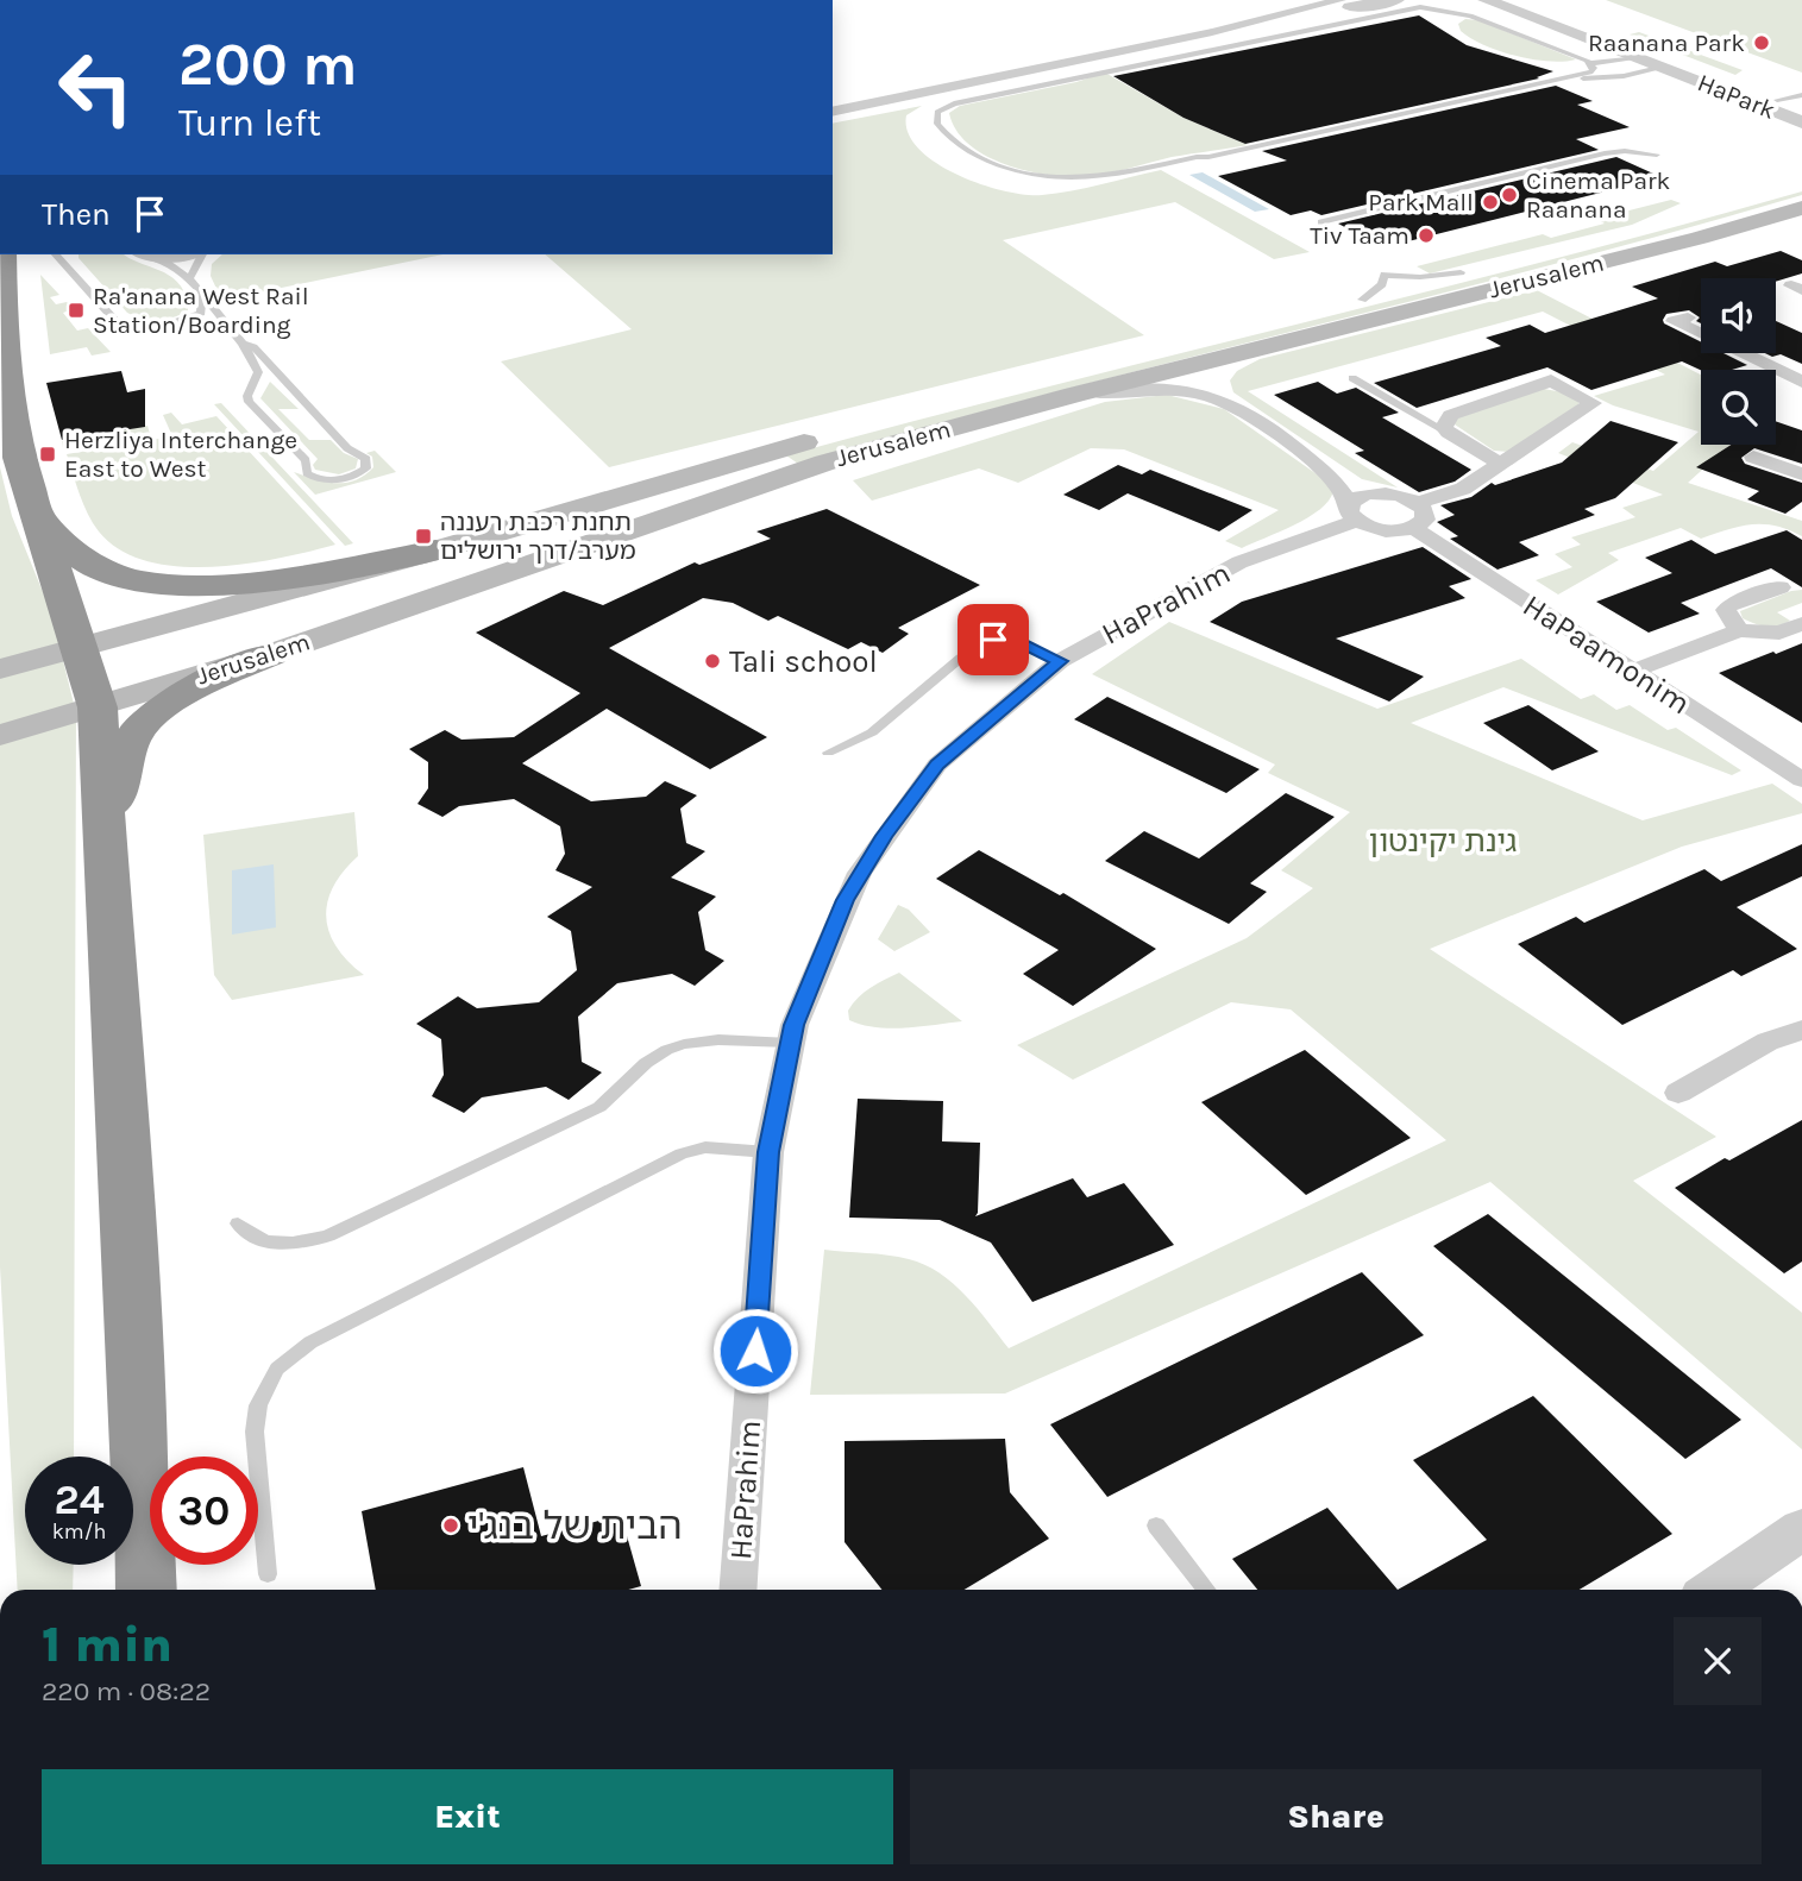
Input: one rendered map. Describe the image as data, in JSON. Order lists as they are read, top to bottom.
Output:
{
  "streets": {
    "main road": ["Jerusalem"],
    "street": ["HaPark", "HaPrahim", "HaPaamonim"]
  },
  "parks": ["גינת יקינטון"],
  "places": {
    "other": [
      "Raanana Park",
      "Cinema Park Raanana",
      "Park Mall",
      "Tiv Taam",
      "Tali school",
      "הבית של בנג'י"
    ],
    "transit": ["Ra'anana West Rail Station/Boarding", "Herzliya Interchange East to West", "תחנת רכבת רעננה מערב/דרך ירושלים"]
  },
  "page": {
    "turn": ["200 m", "Turn left"],
    "then": "Then",
    "speed": "24 km/h",
    "limit": "30",
    "heading": ["1 min", "220 m · 08:22"],
    "buttons": ["Exit", "Share"]
  }
}
